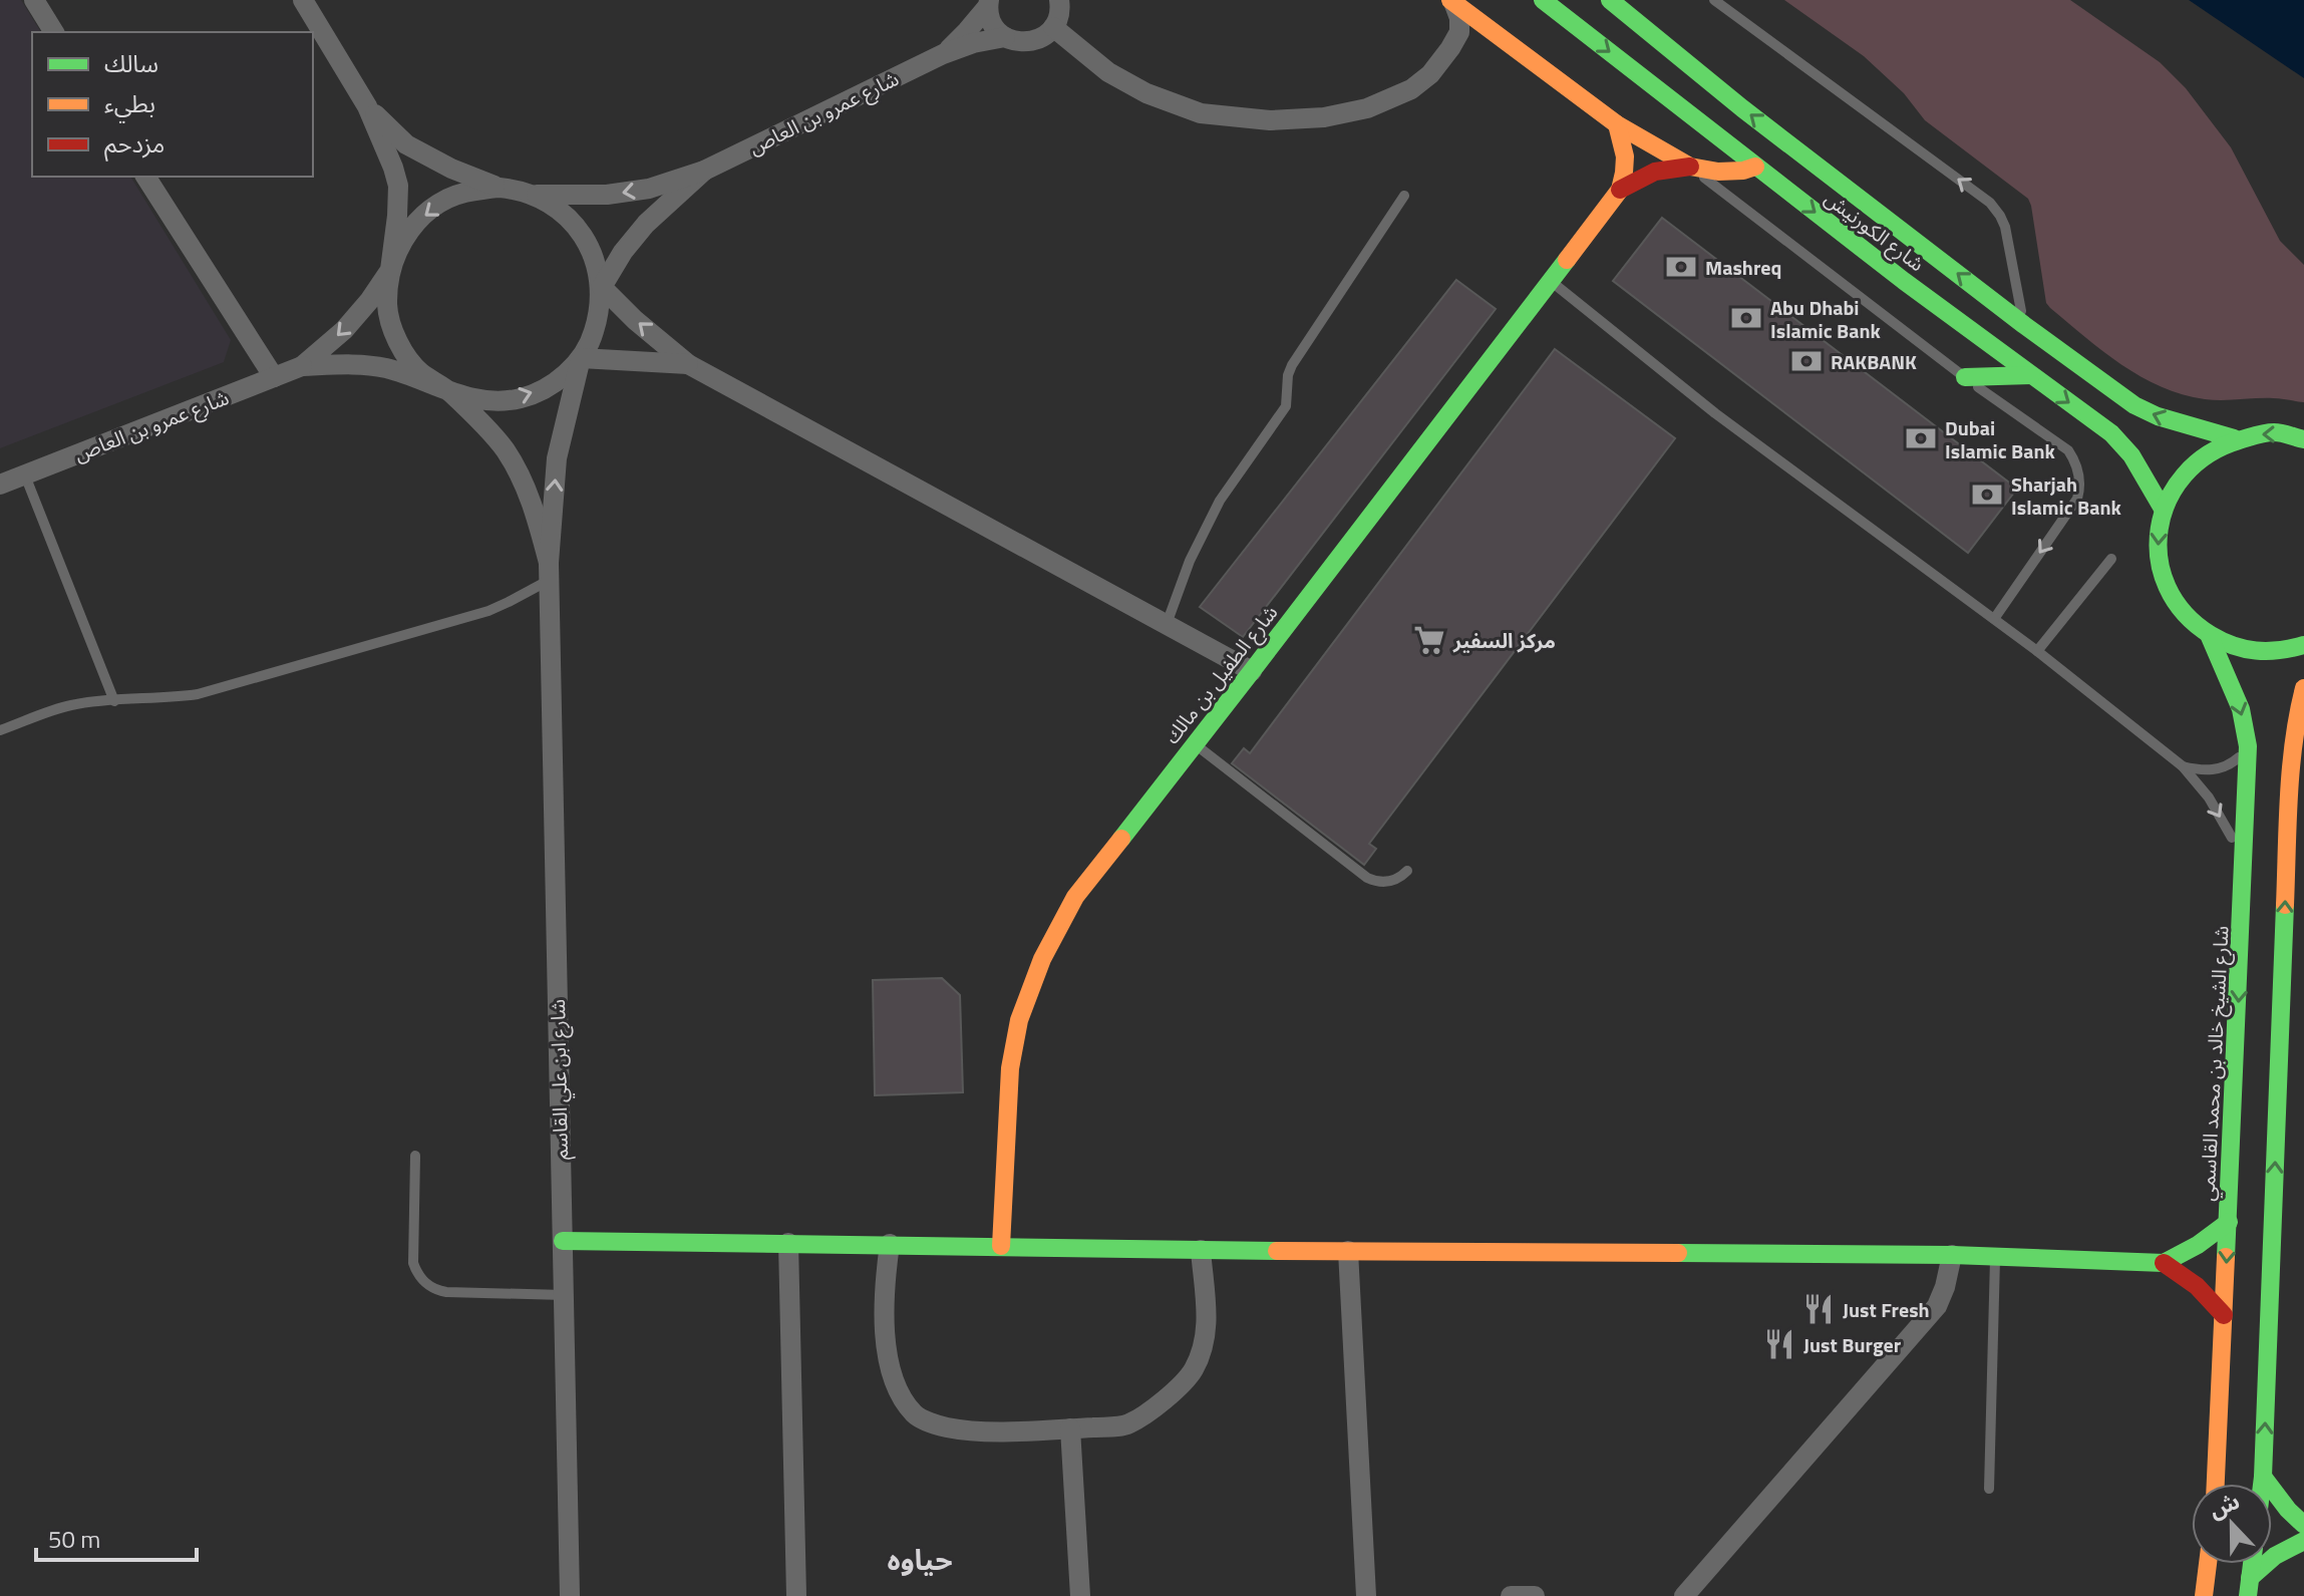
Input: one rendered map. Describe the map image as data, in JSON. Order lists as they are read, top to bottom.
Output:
{
  "streets": {
    "main road": ["شارع الكورنيش", "شارع الطفيل بن مالك", "شارع الشيخ خالد بن محمد القاسمي"],
    "street": ["شارع عمرو بن العاص", "شارع ابن علي القاسم"]
  },
  "crossings": [
    ["شارع عمرو بن العاص", "شارع ابن علي القاسم"]
  ],
  "districts": ["حياوه"],
  "places": {
    "bank": [
      "Mashreq",
      "Abu Dhabi Islamic Bank",
      "RAKBANK",
      "Dubai Islamic Bank",
      "Sharjah Islamic Bank"
    ],
    "supermarket": ["مركز السفير"],
    "restaurant": ["Just Fresh", "Just Burger"]
  },
  "legend": ["سالك", "بطيء", "مزدحم"],
  "scale_bar": "50 m",
  "north": "top"
}
